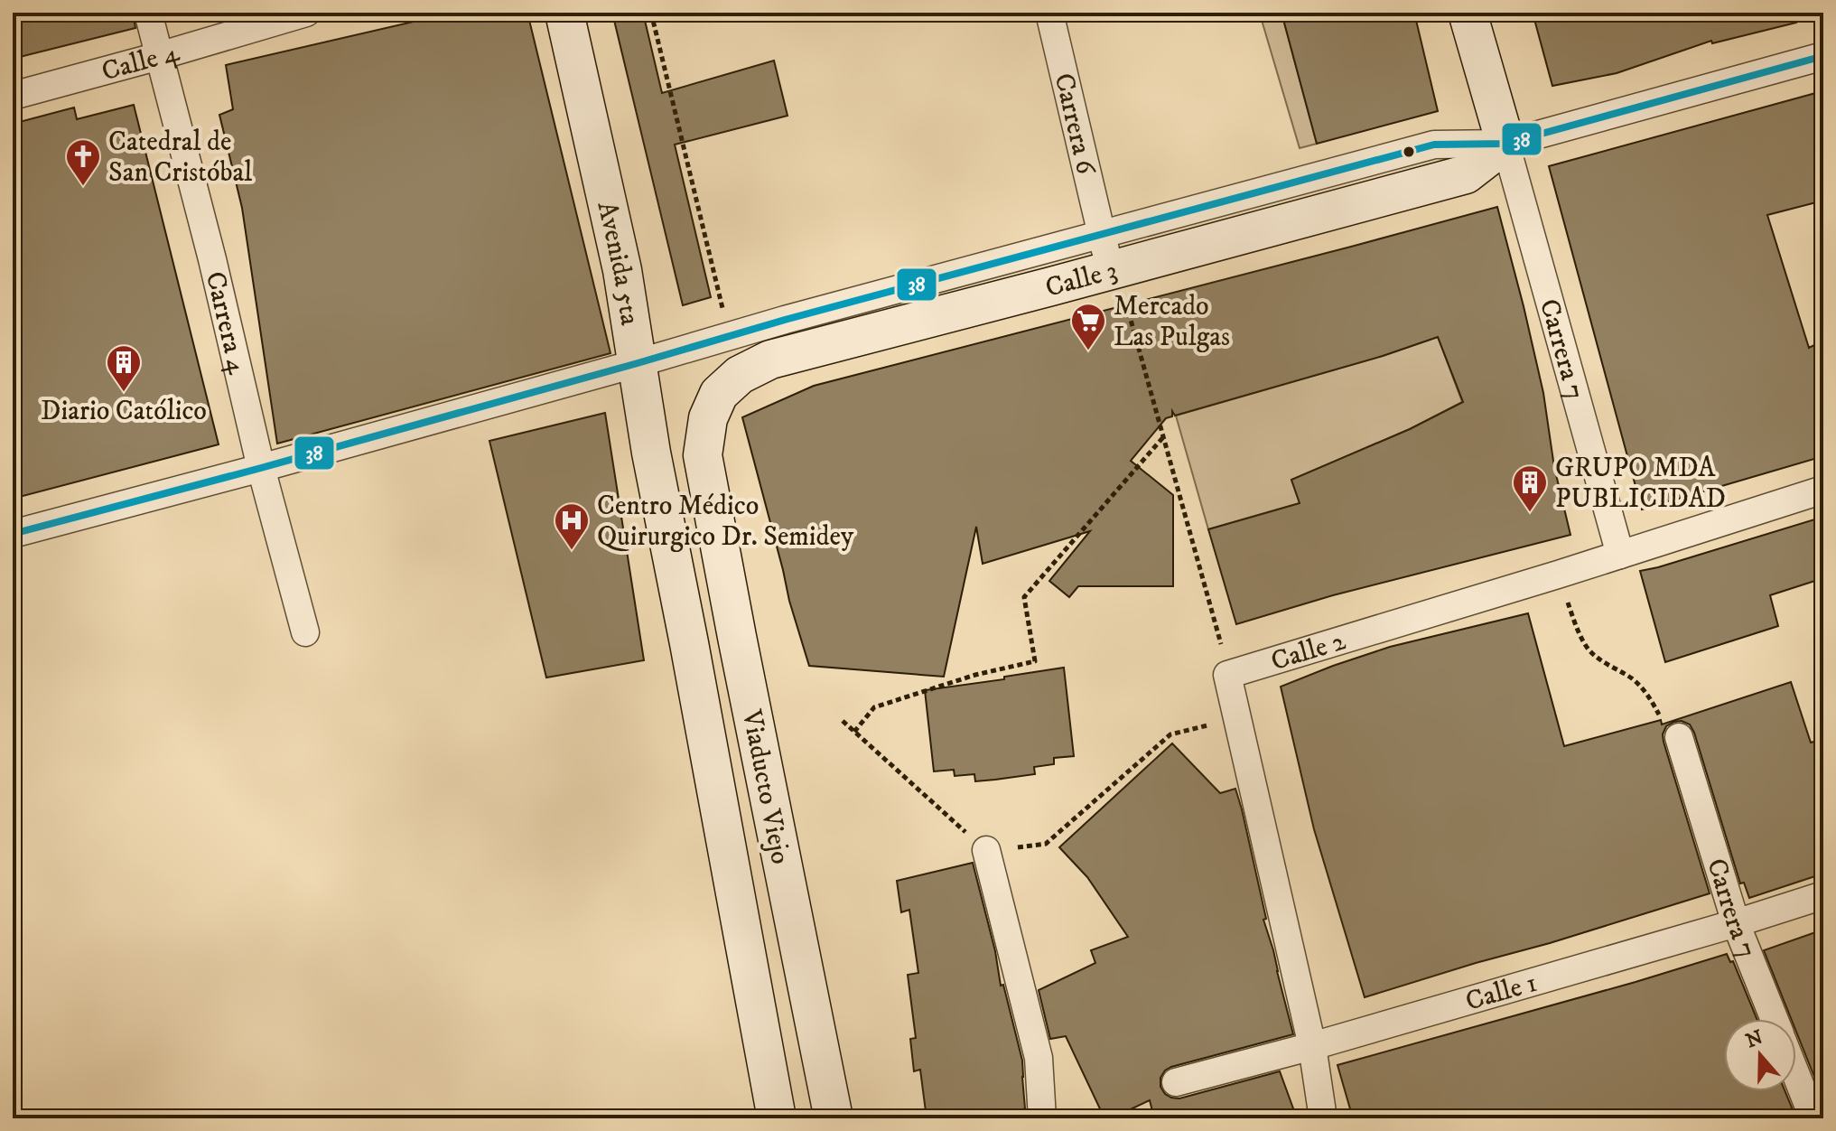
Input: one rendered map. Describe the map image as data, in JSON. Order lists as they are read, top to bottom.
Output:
{
  "streets": {
    "street": [
      "Calle 4",
      "Carrera 6",
      "Avenida 5ta",
      "Calle 3",
      "Carrera 4",
      "Carrera 7",
      "Calle 2",
      "Viaducto Viejo",
      "Calle 1"
    ]
  },
  "crossings": [
    ["Calle 4", "Carrera 4"],
    ["Carrera 6", "Calle 3"],
    ["Avenida 5ta", "Calle 3"],
    ["Avenida 5ta", "Viaducto Viejo"],
    ["Calle 3", "Carrera 4"],
    ["Calle 3", "Carrera 7"],
    ["Calle 3", "Viaducto Viejo"],
    ["Carrera 7", "Calle 2"],
    ["Carrera 7", "Calle 1"]
  ],
  "places": {
    "church": ["Catedral de San Cristóbal"],
    "supermarket": ["Mercado Las Pulgas"],
    "building": ["Diario Católico", "GRUPO MDA PUBLICIDAD"],
    "hospital": ["Centro Médico Quirurgico Dr. Semidey"]
  },
  "lines": ["transit line 38"],
  "north": "top"
}
